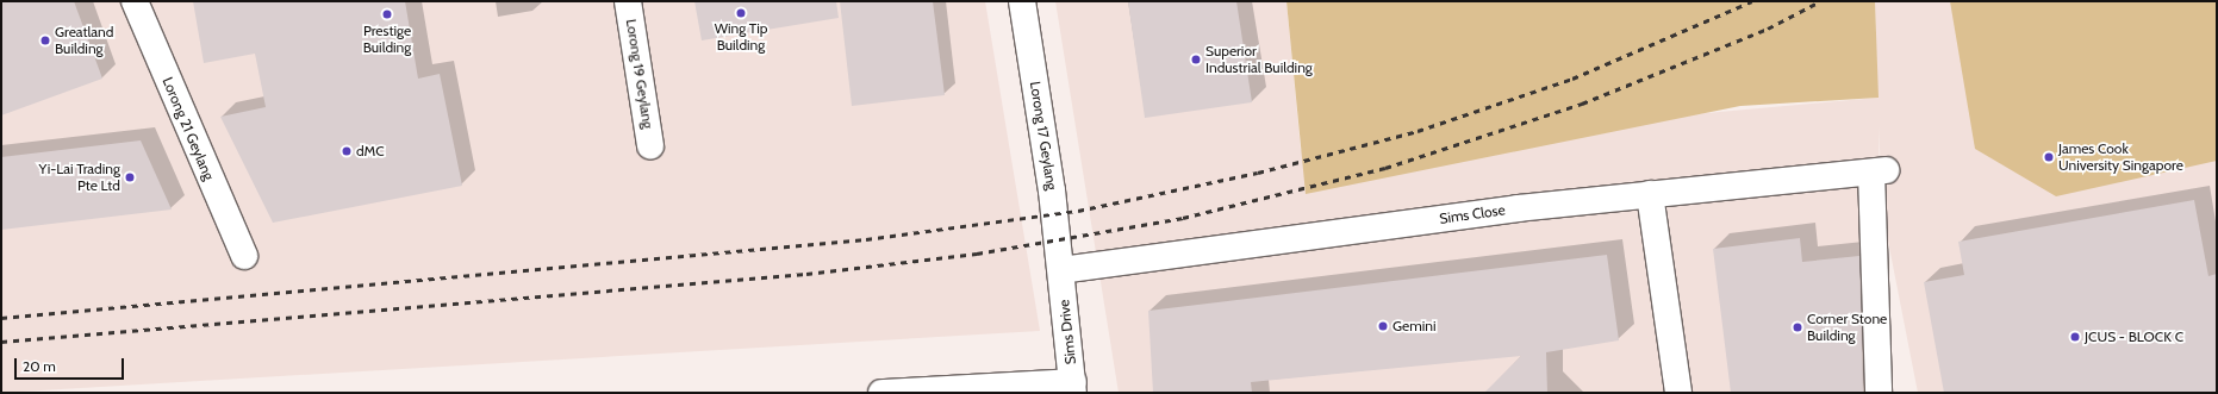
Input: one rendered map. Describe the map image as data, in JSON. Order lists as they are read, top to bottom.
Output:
{
  "streets": {
    "street": [
      "Lorong 19 Geylang",
      "Lorong 21 Geylang",
      "Lorong 17 Geylang",
      "Sims Close",
      "Sims Drive"
    ]
  },
  "crossings": [
    ["Lorong 17 Geylang", "Sims Close"],
    ["Lorong 17 Geylang", "Sims Drive"],
    ["Sims Close", "Sims Drive"]
  ],
  "places": [
    "Wing Tip Building",
    "Prestige Building",
    "Greatland Building",
    "Superior Industrial Building",
    "dMC",
    "James Cook University Singapore",
    "Yi-Lai Trading Pte Ltd",
    "Gemini",
    "Corner Stone Building",
    "JCUS - BLOCK C"
  ],
  "scale_bar": "20 m"
}
